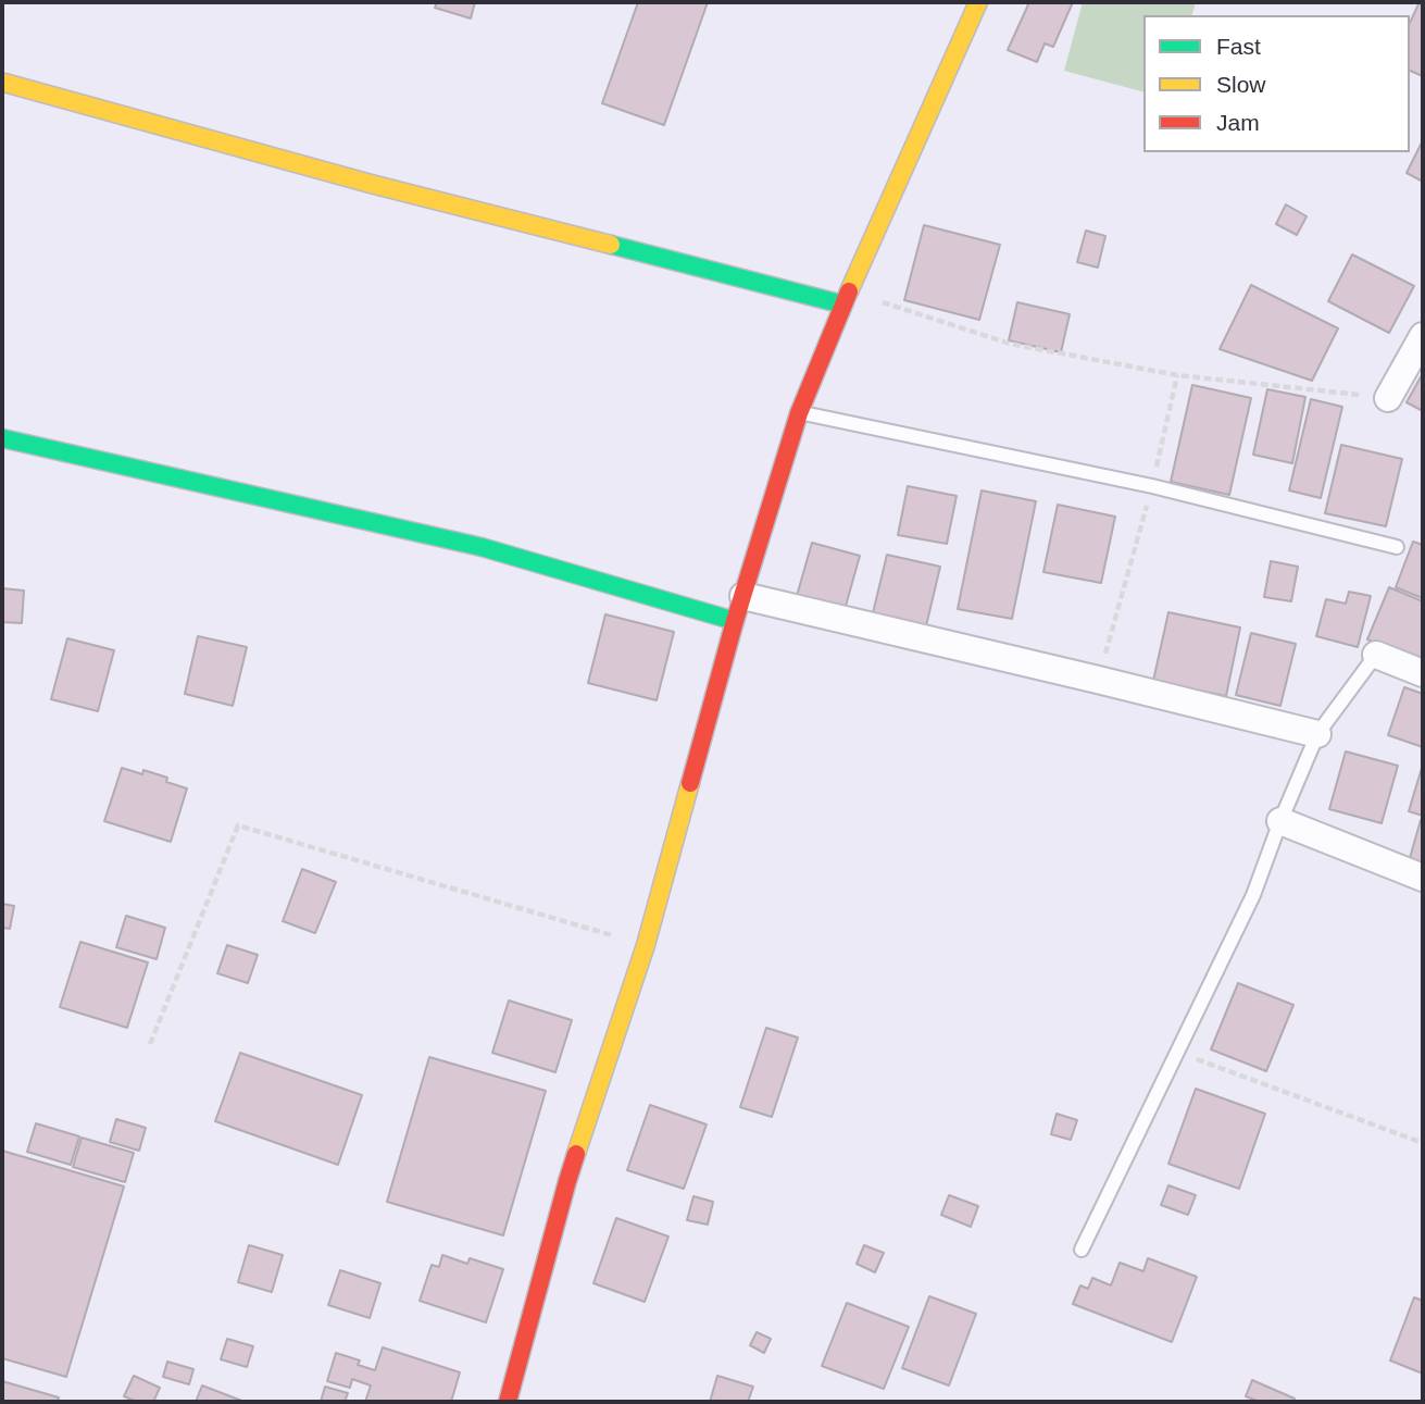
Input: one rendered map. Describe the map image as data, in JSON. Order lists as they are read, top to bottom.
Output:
{
  "legend": ["Fast", "Slow", "Jam"]
}
